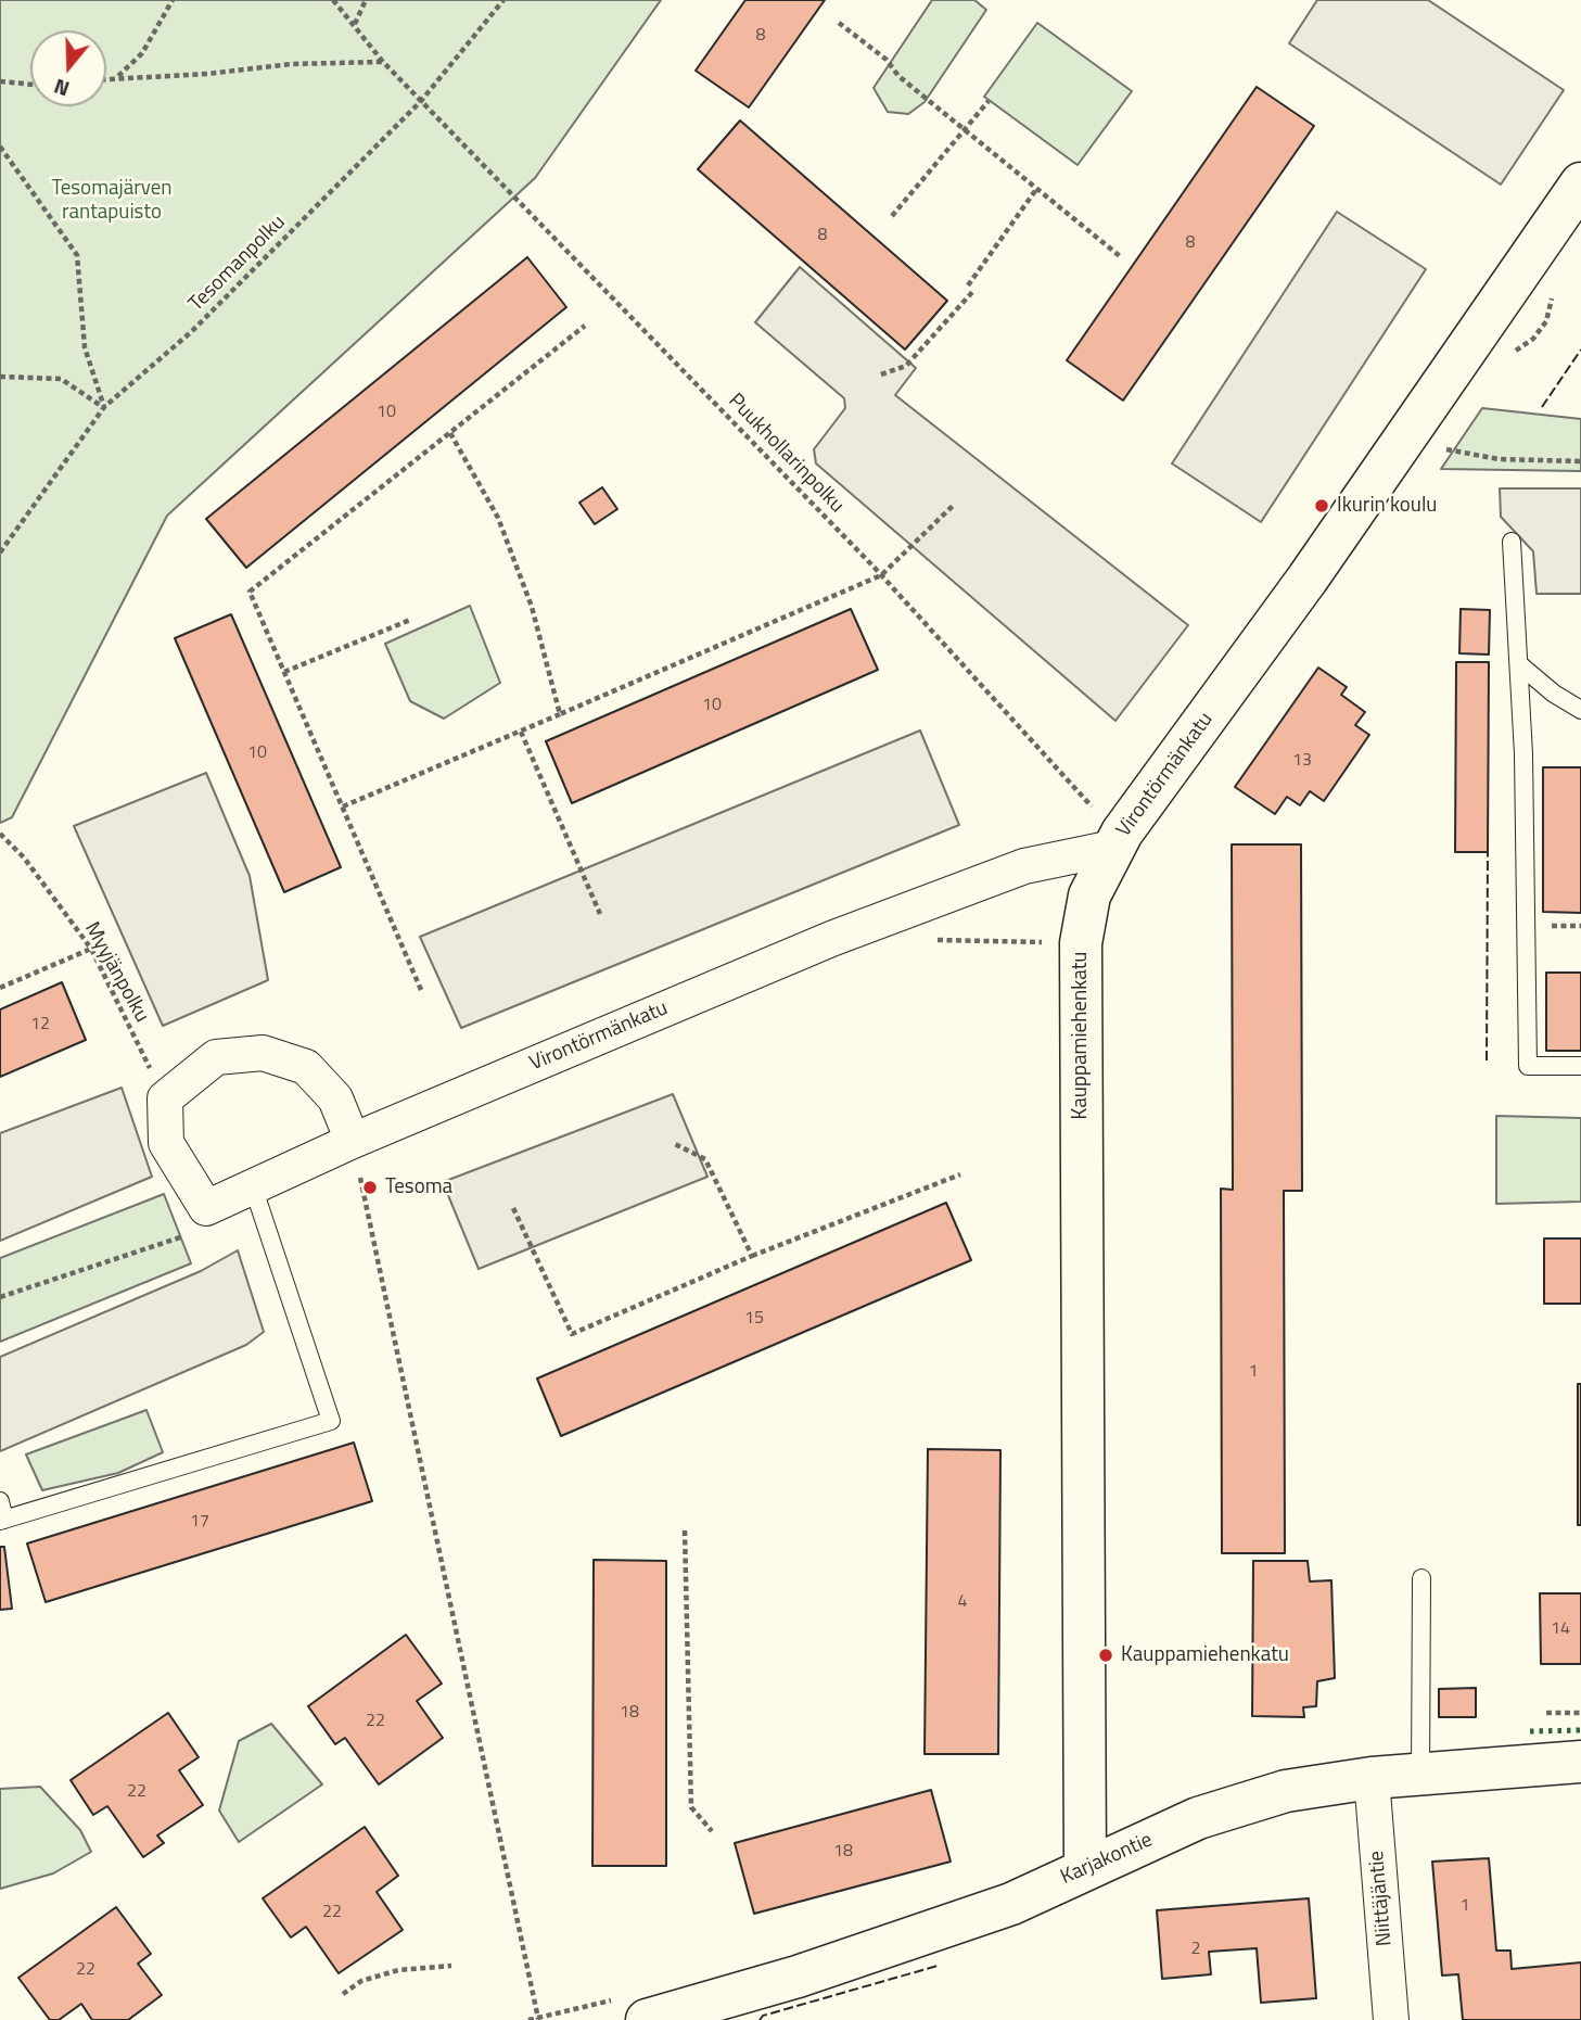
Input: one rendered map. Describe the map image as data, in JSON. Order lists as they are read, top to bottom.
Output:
{
  "streets": {
    "street": [
      "Virontörmänkatu",
      "Kauppamiehenkatu",
      "Karjakontie",
      "Niittäjäntie"
    ],
    "path": ["Tesomanpolku", "Puukhollarinpolku", "Myyjänpolku"]
  },
  "crossings": [
    ["Tesomanpolku", "Puukhollarinpolku"],
    ["Puukhollarinpolku", "Virontörmänkatu"],
    ["Puukhollarinpolku", "Kauppamiehenkatu"],
    ["Virontörmänkatu", "Myyjänpolku"],
    ["Virontörmänkatu", "Kauppamiehenkatu"],
    ["Kauppamiehenkatu", "Karjakontie"],
    ["Karjakontie", "Niittäjäntie"]
  ],
  "parks": ["Tesomajärven rantapuisto"],
  "places": ["Ikurin koulu", "Tesoma", "Kauppamiehenkatu"],
  "house_numbers": [
    "8",
    "8",
    "8",
    "10",
    "10",
    "10",
    "13",
    "12",
    "15",
    "1",
    "17",
    "4",
    "14",
    "18",
    "22",
    "22",
    "18",
    "1",
    "22",
    "2",
    "22"
  ],
  "north": "bottom"
}
